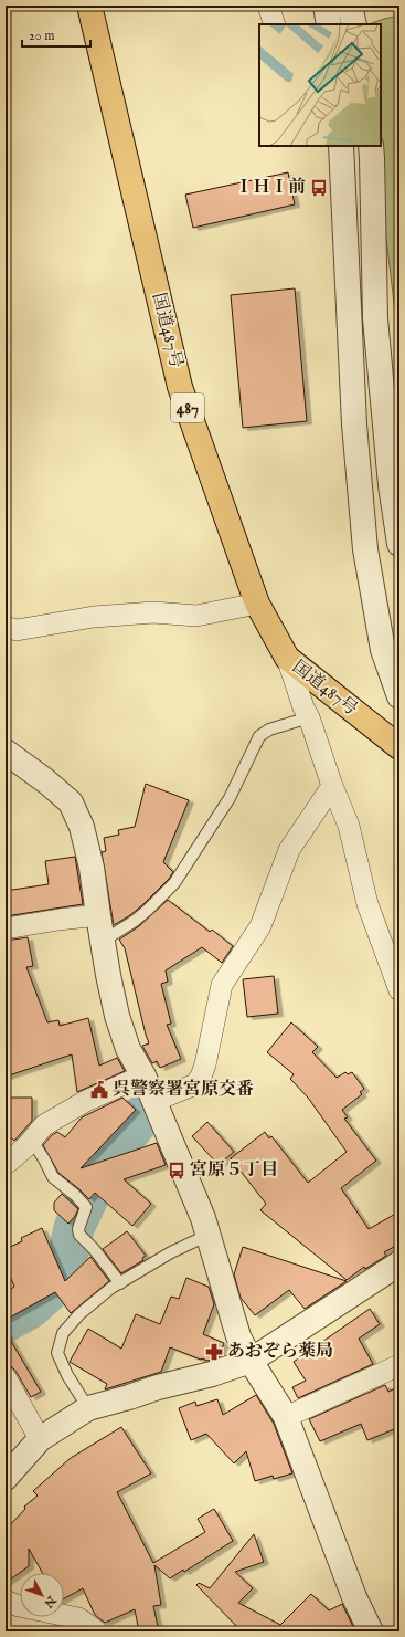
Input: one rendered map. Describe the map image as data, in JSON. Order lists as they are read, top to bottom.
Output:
{
  "streets": {
    "highway": ["国道487号", "487"]
  },
  "places": {
    "bus stop": ["ＩＨＩ前", "宮原５丁目"],
    "public building": ["呉警察署宮原交番"],
    "pharmacy": ["あおぞら薬局"]
  },
  "scale_bar": "20 m",
  "north": "bottom right"
}
